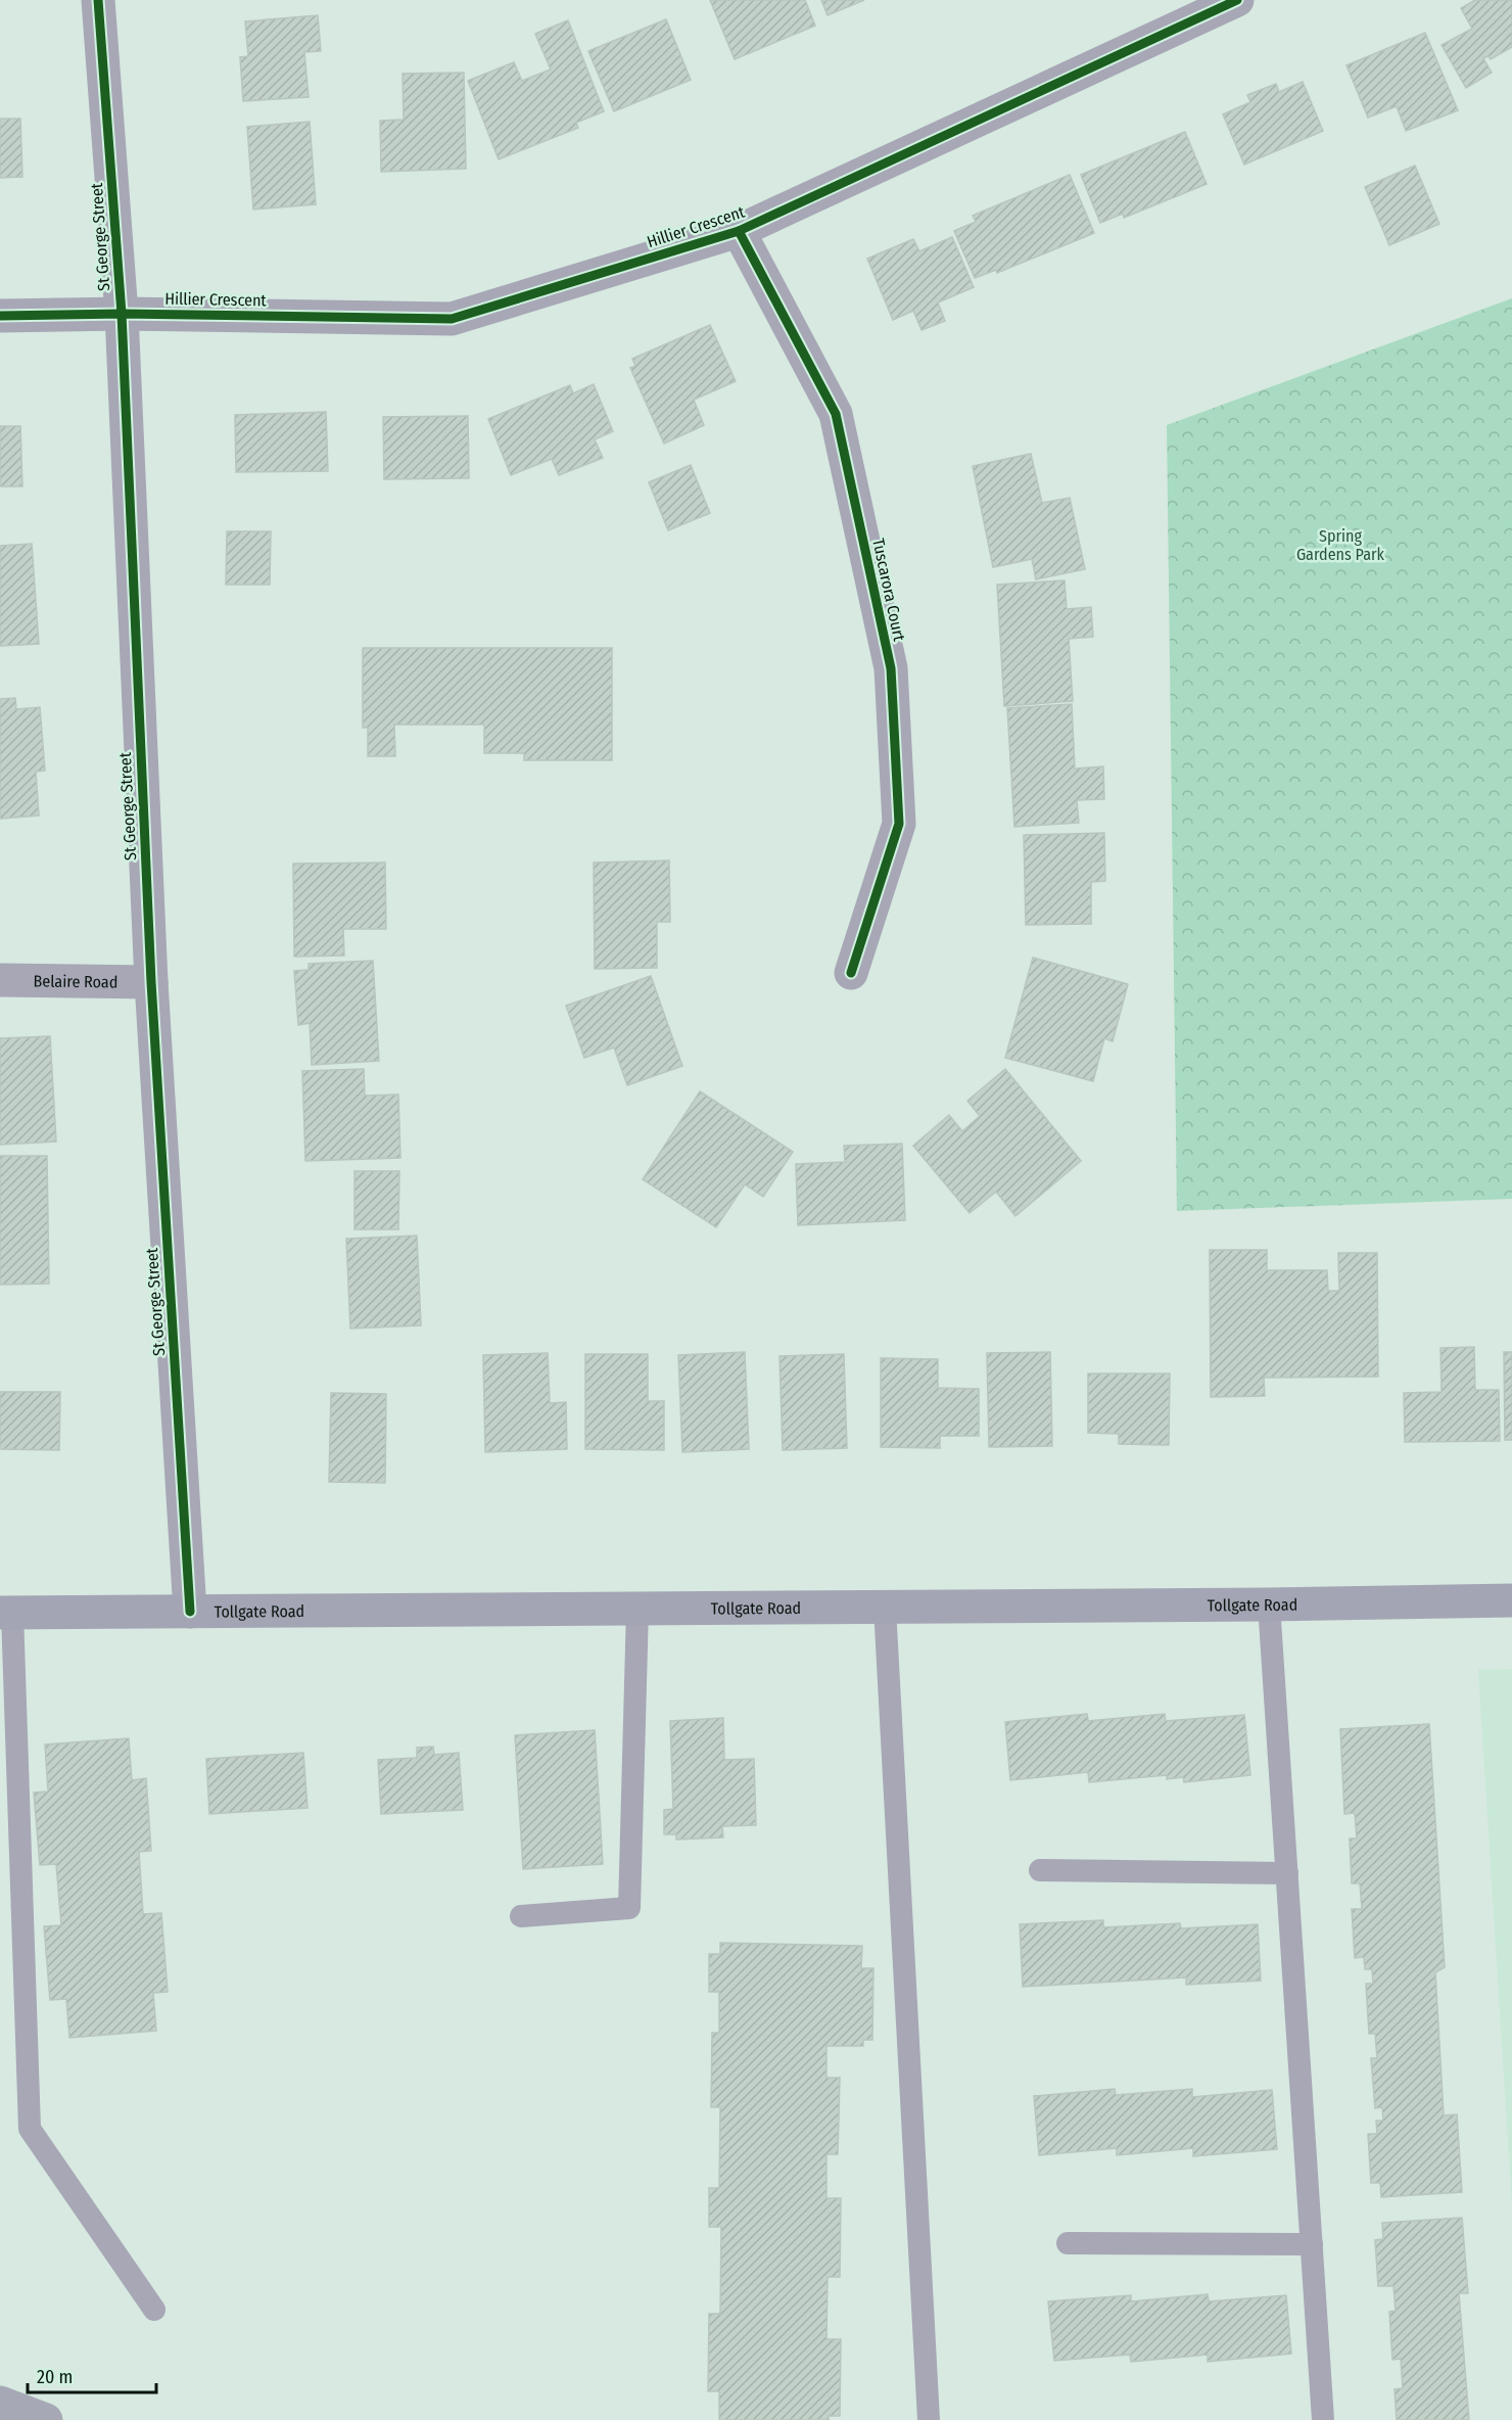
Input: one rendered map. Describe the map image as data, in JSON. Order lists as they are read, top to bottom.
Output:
{
  "streets": {
    "main road": ["Tollgate Road"],
    "street": [
      "Hillier Crescent",
      "St George Street",
      "Tuscarora Court",
      "Belaire Road"
    ]
  },
  "crossings": [
    ["Hillier Crescent", "St George Street"],
    ["Hillier Crescent", "Tuscarora Court"],
    ["St George Street", "Belaire Road"],
    ["St George Street", "Tollgate Road"]
  ],
  "parks": ["Spring Gardens Park"],
  "scale_bar": "20 m"
}
